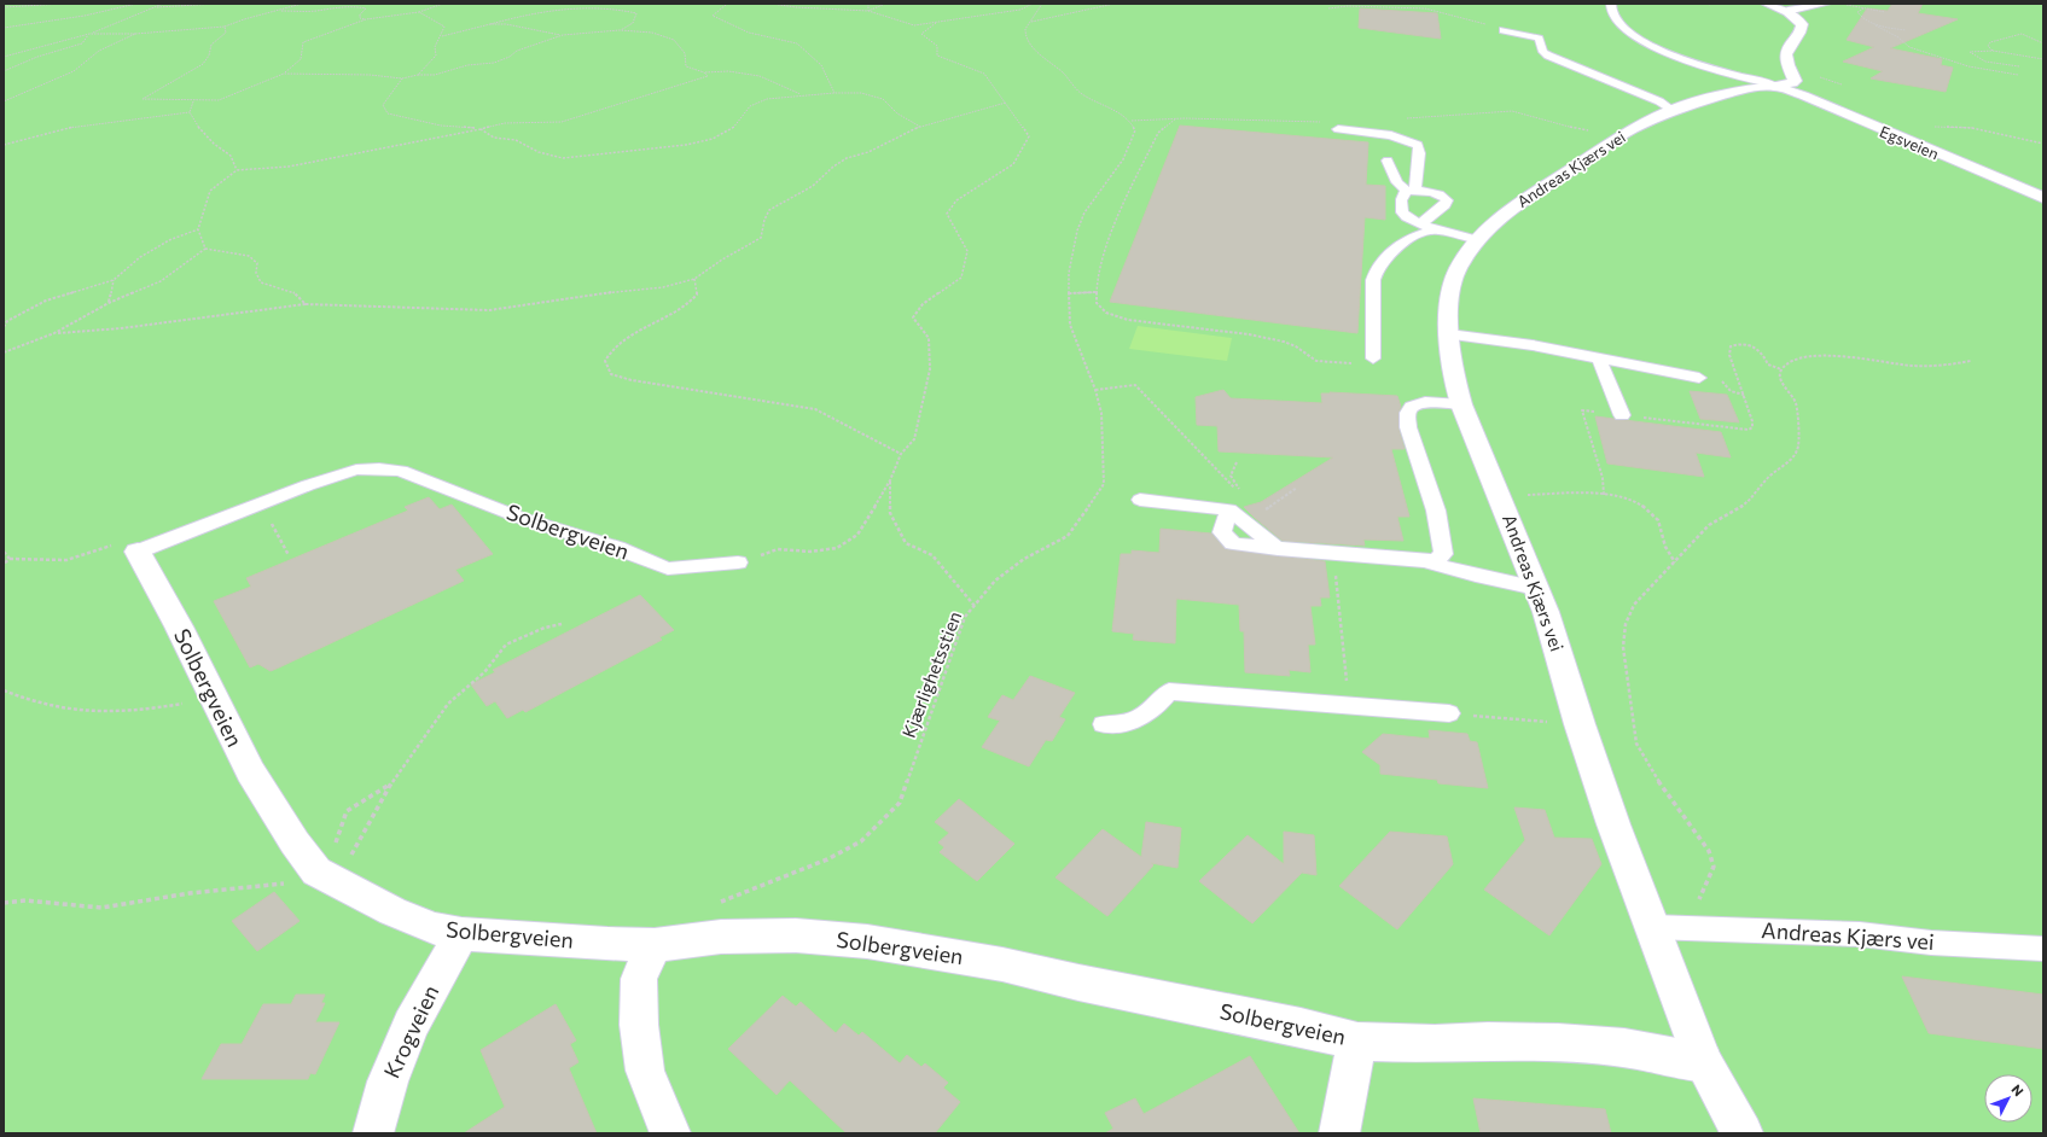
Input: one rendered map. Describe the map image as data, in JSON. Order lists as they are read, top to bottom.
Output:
{
  "streets": {
    "street": [
      "Egsveien",
      "Andreas Kjærs vei",
      "Solbergveien",
      "Krogveien"
    ],
    "path": ["Kjærlighetsstien"]
  },
  "crossings": [
    ["Egsveien", "Andreas Kjærs vei"],
    ["Andreas Kjærs vei", "Solbergveien"],
    ["Solbergveien", "Krogveien"]
  ],
  "north": "top right"
}
